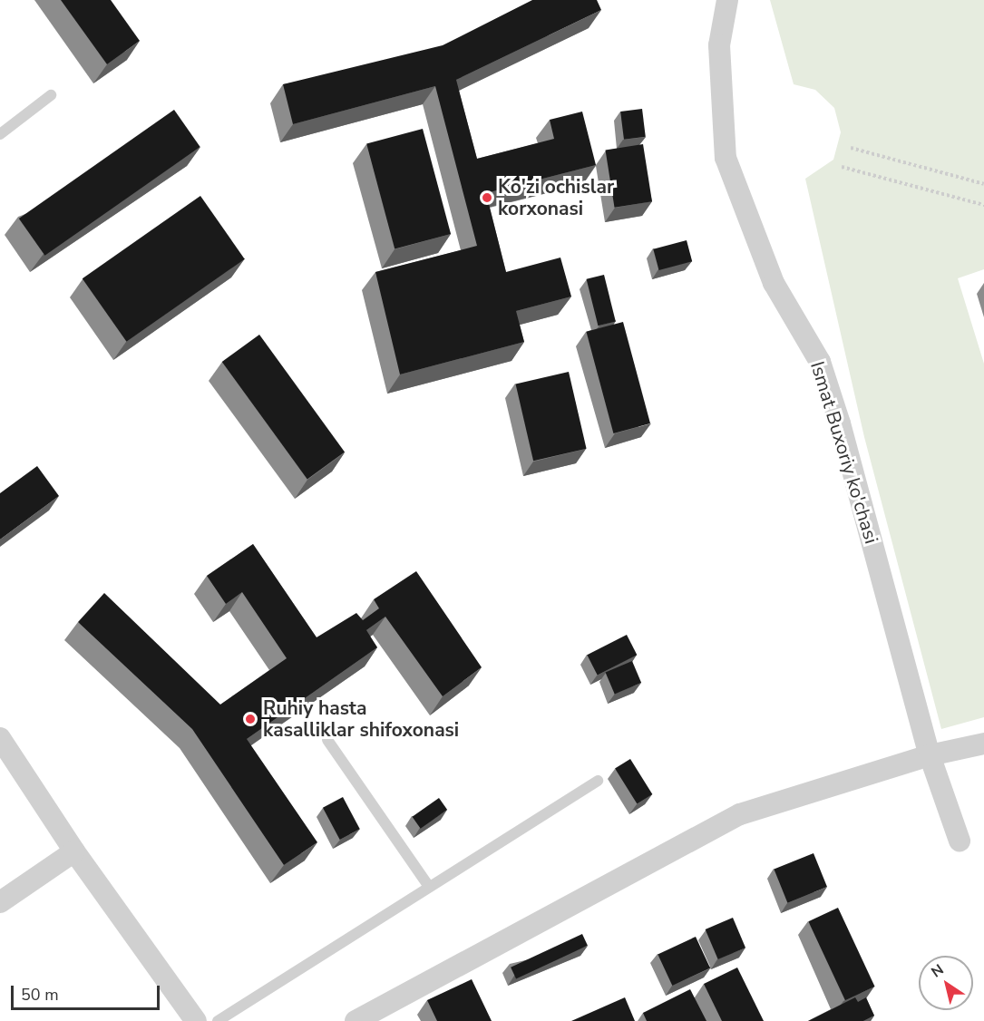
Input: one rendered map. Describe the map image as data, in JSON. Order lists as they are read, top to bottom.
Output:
{
  "streets": {
    "street": ["Ismat Buxoriy ko'chasi"]
  },
  "places": ["Ko'zi ochislar korxonasi", "Ruhiy hasta kasalliklar shifoxonasi"],
  "scale_bar": "50 m",
  "north": "top left"
}
